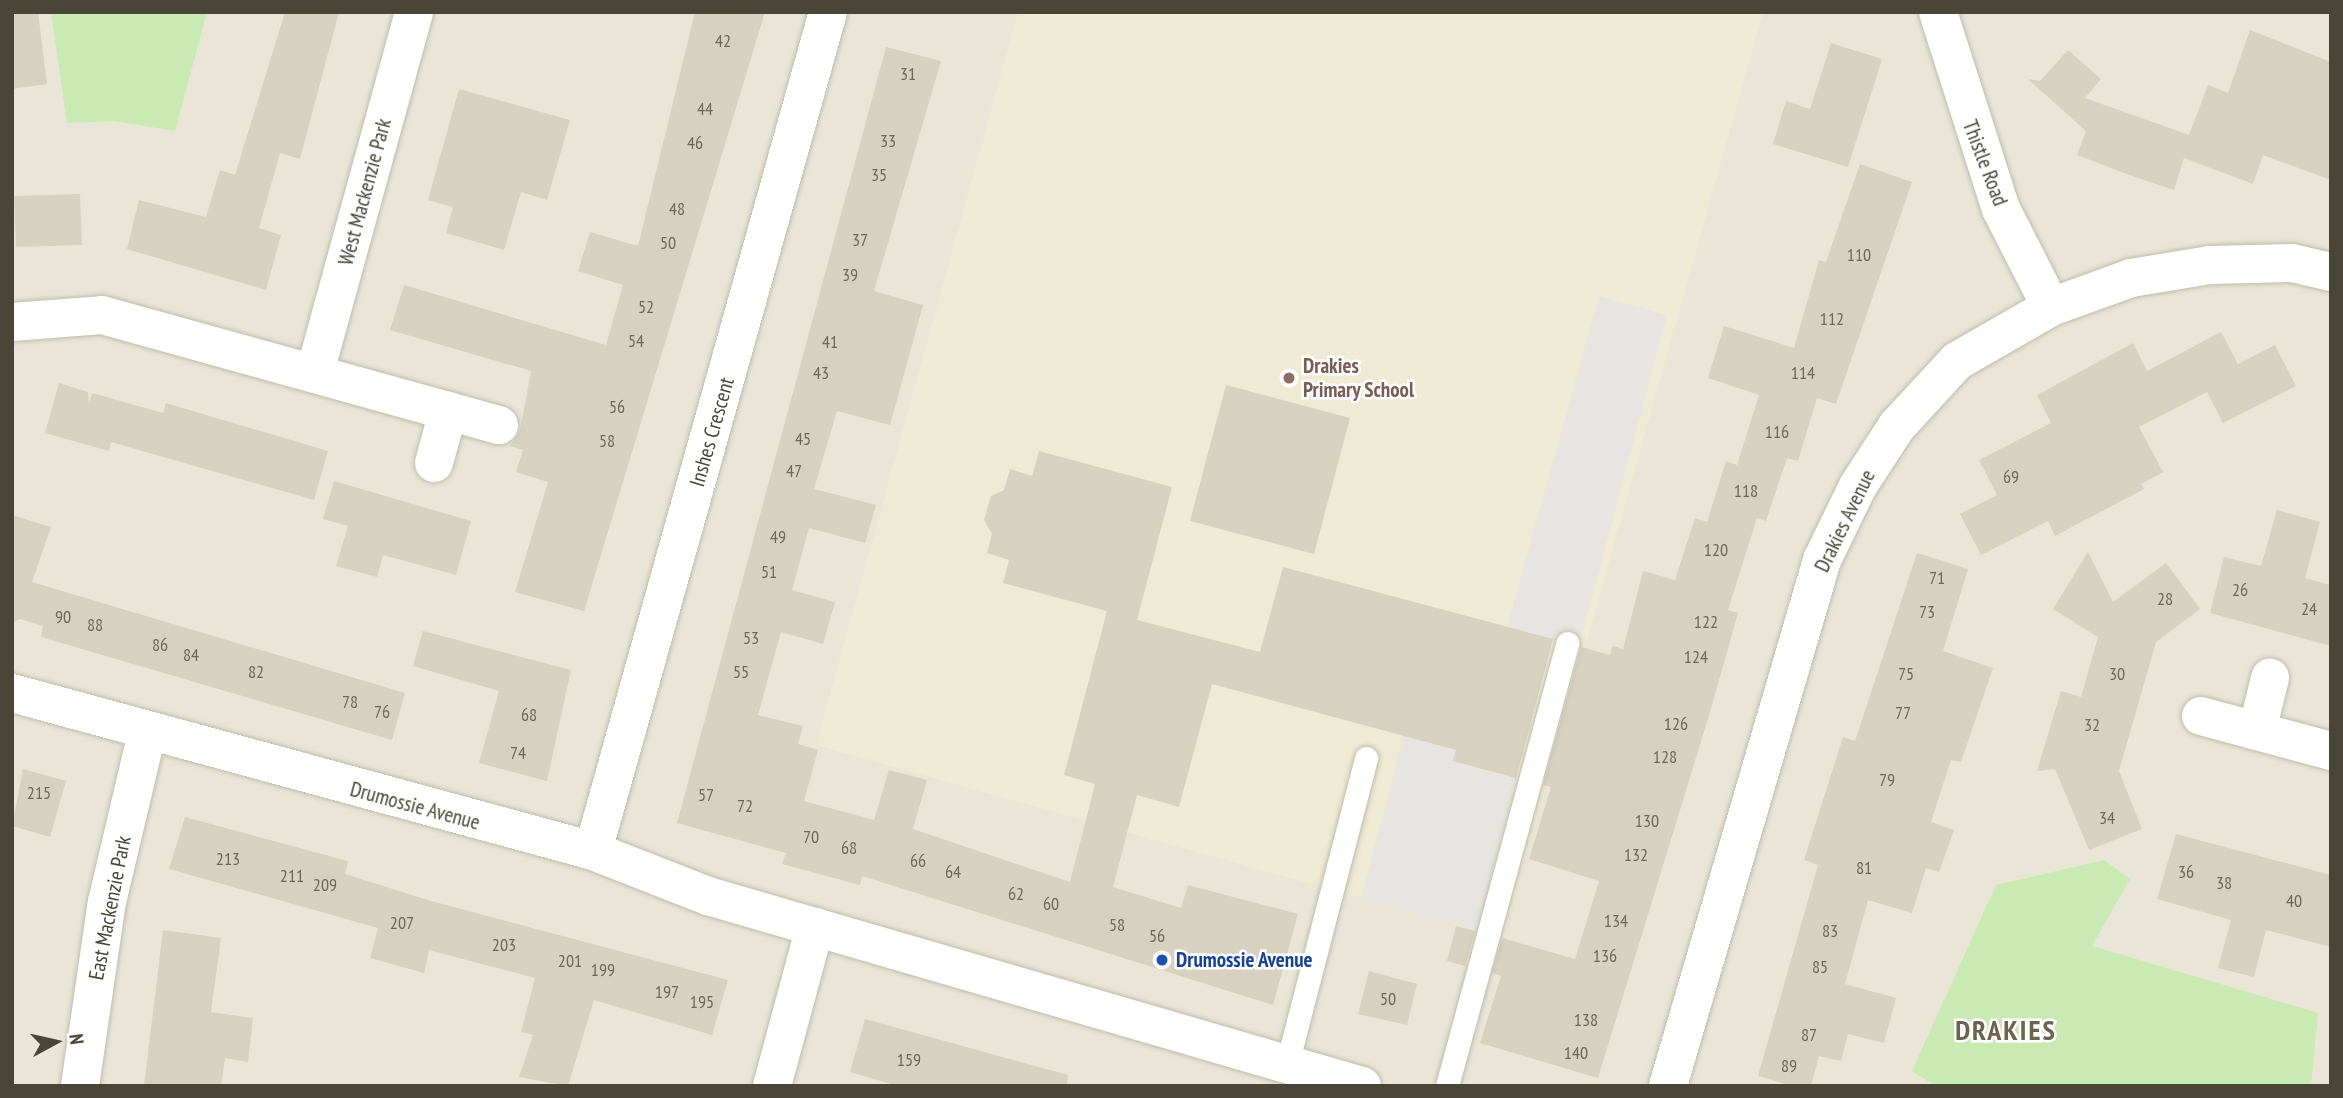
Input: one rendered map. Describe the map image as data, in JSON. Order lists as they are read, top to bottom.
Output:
{
  "streets": {
    "street": [
      "Thistle Road",
      "West Mackenzie Park",
      "Inshes Crescent",
      "Drakies Avenue",
      "Drumossie Avenue",
      "East Mackenzie Park"
    ]
  },
  "crossings": [
    ["Thistle Road", "Drakies Avenue"],
    ["Inshes Crescent", "Drumossie Avenue"],
    ["Drumossie Avenue", "East Mackenzie Park"]
  ],
  "districts": ["DRAKIES"],
  "places": ["Drakies Primary School", "Drumossie Avenue"],
  "house_numbers": [
    "42",
    "31",
    "44",
    "33",
    "46",
    "35",
    "48",
    "37",
    "50",
    "110",
    "39",
    "52",
    "112",
    "54",
    "41",
    "43",
    "114",
    "56",
    "116",
    "45",
    "58",
    "47",
    "69",
    "118",
    "49",
    "120",
    "51",
    "71",
    "26",
    "28",
    "24",
    "73",
    "90",
    "122",
    "88",
    "53",
    "86",
    "84",
    "124",
    "82",
    "55",
    "75",
    "30",
    "78",
    "76",
    "77",
    "68",
    "126",
    "32",
    "74",
    "128",
    "79",
    "215",
    "57",
    "72",
    "34",
    "130",
    "70",
    "68",
    "132",
    "213",
    "66",
    "81",
    "64",
    "36",
    "211",
    "38",
    "209",
    "62",
    "40",
    "60",
    "134",
    "207",
    "58",
    "83",
    "56",
    "203",
    "136",
    "201",
    "85",
    "199",
    "197",
    "50",
    "195",
    "138",
    "87",
    "140",
    "159",
    "89"
  ],
  "north": "right"
}
